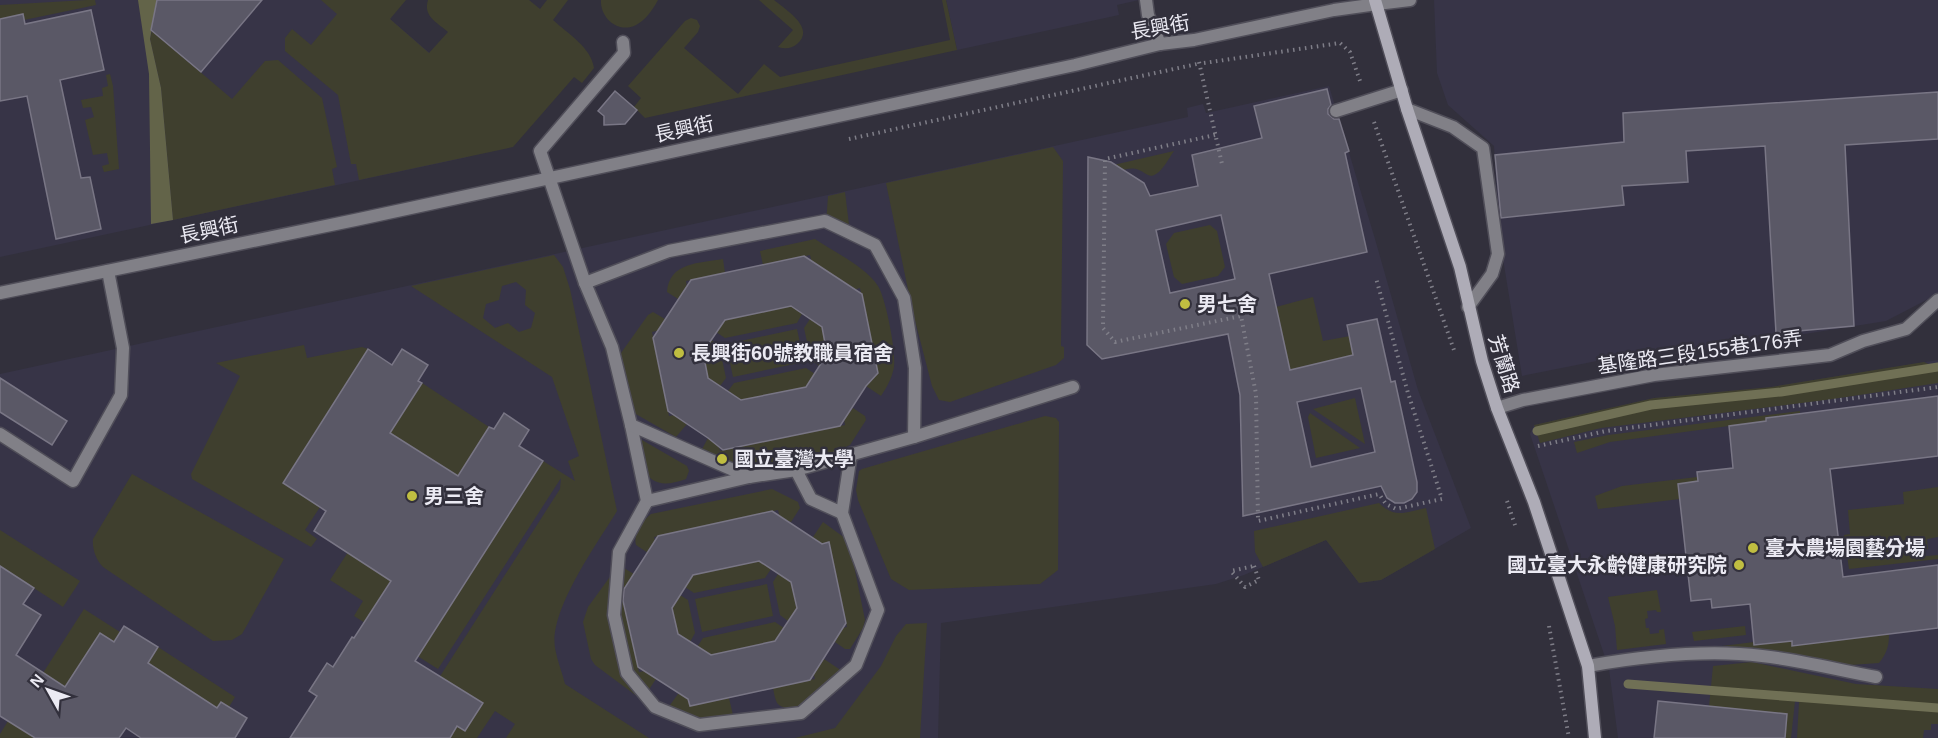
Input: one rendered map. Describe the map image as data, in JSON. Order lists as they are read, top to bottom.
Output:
{
  "streets": {
    "street": ["長興街", "基隆路三段155巷176弄", "芳蘭路"]
  },
  "crossings": [
    ["長興街", "芳蘭路"],
    ["基隆路三段155巷176弄", "芳蘭路"]
  ],
  "places": [
    "男七舍",
    "長興街60號教職員宿舍",
    "國立臺灣大學",
    "男三舍",
    "臺大農場園藝分場",
    "國立臺大永齡健康研究院"
  ],
  "north": "top left"
}
